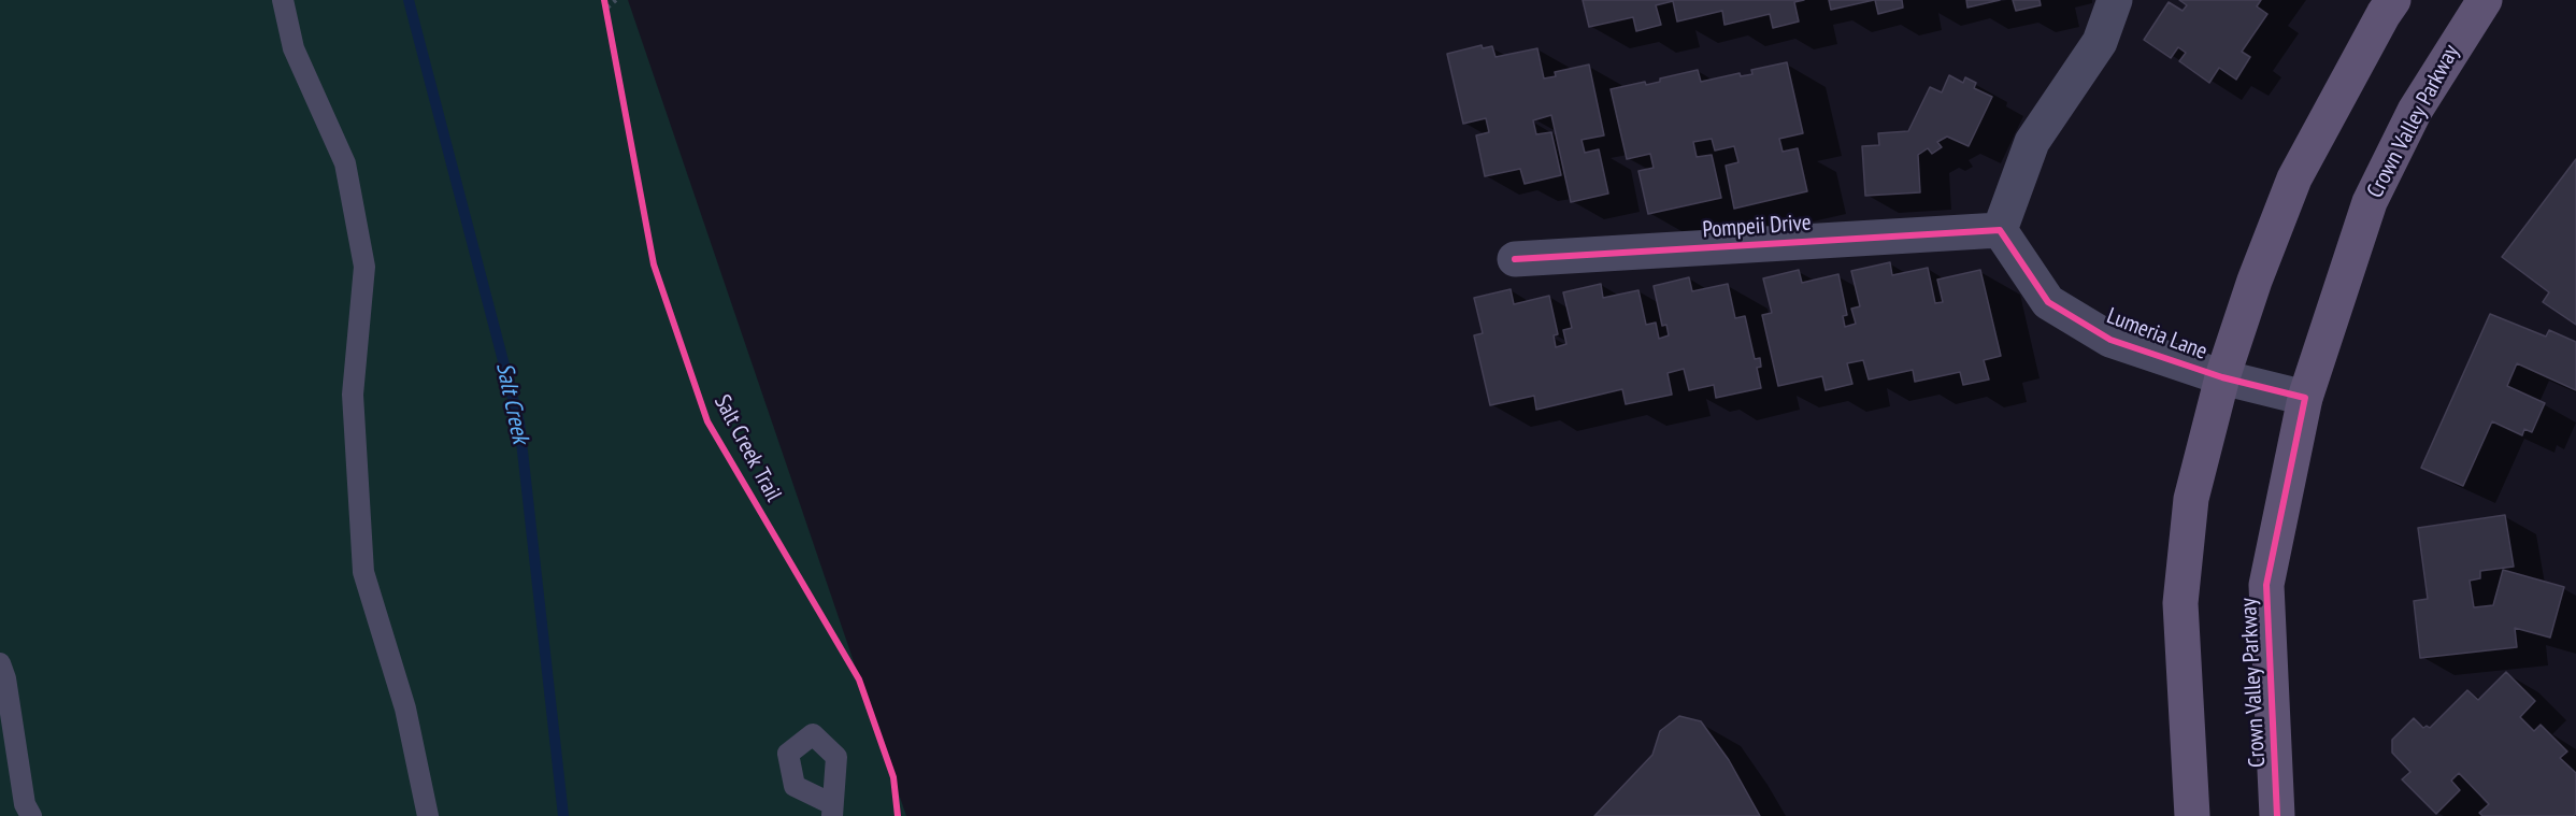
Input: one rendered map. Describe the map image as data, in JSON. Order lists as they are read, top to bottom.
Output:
{
  "streets": {
    "main road": ["Crown Valley Parkway"],
    "street": ["Pompeii Drive", "Lumeria Lane"],
    "cycle path": ["Salt Creek Trail"]
  },
  "crossings": [
    ["Crown Valley Parkway", "Lumeria Lane"],
    ["Pompeii Drive", "Lumeria Lane"]
  ],
  "water": ["Salt Creek"]
}
